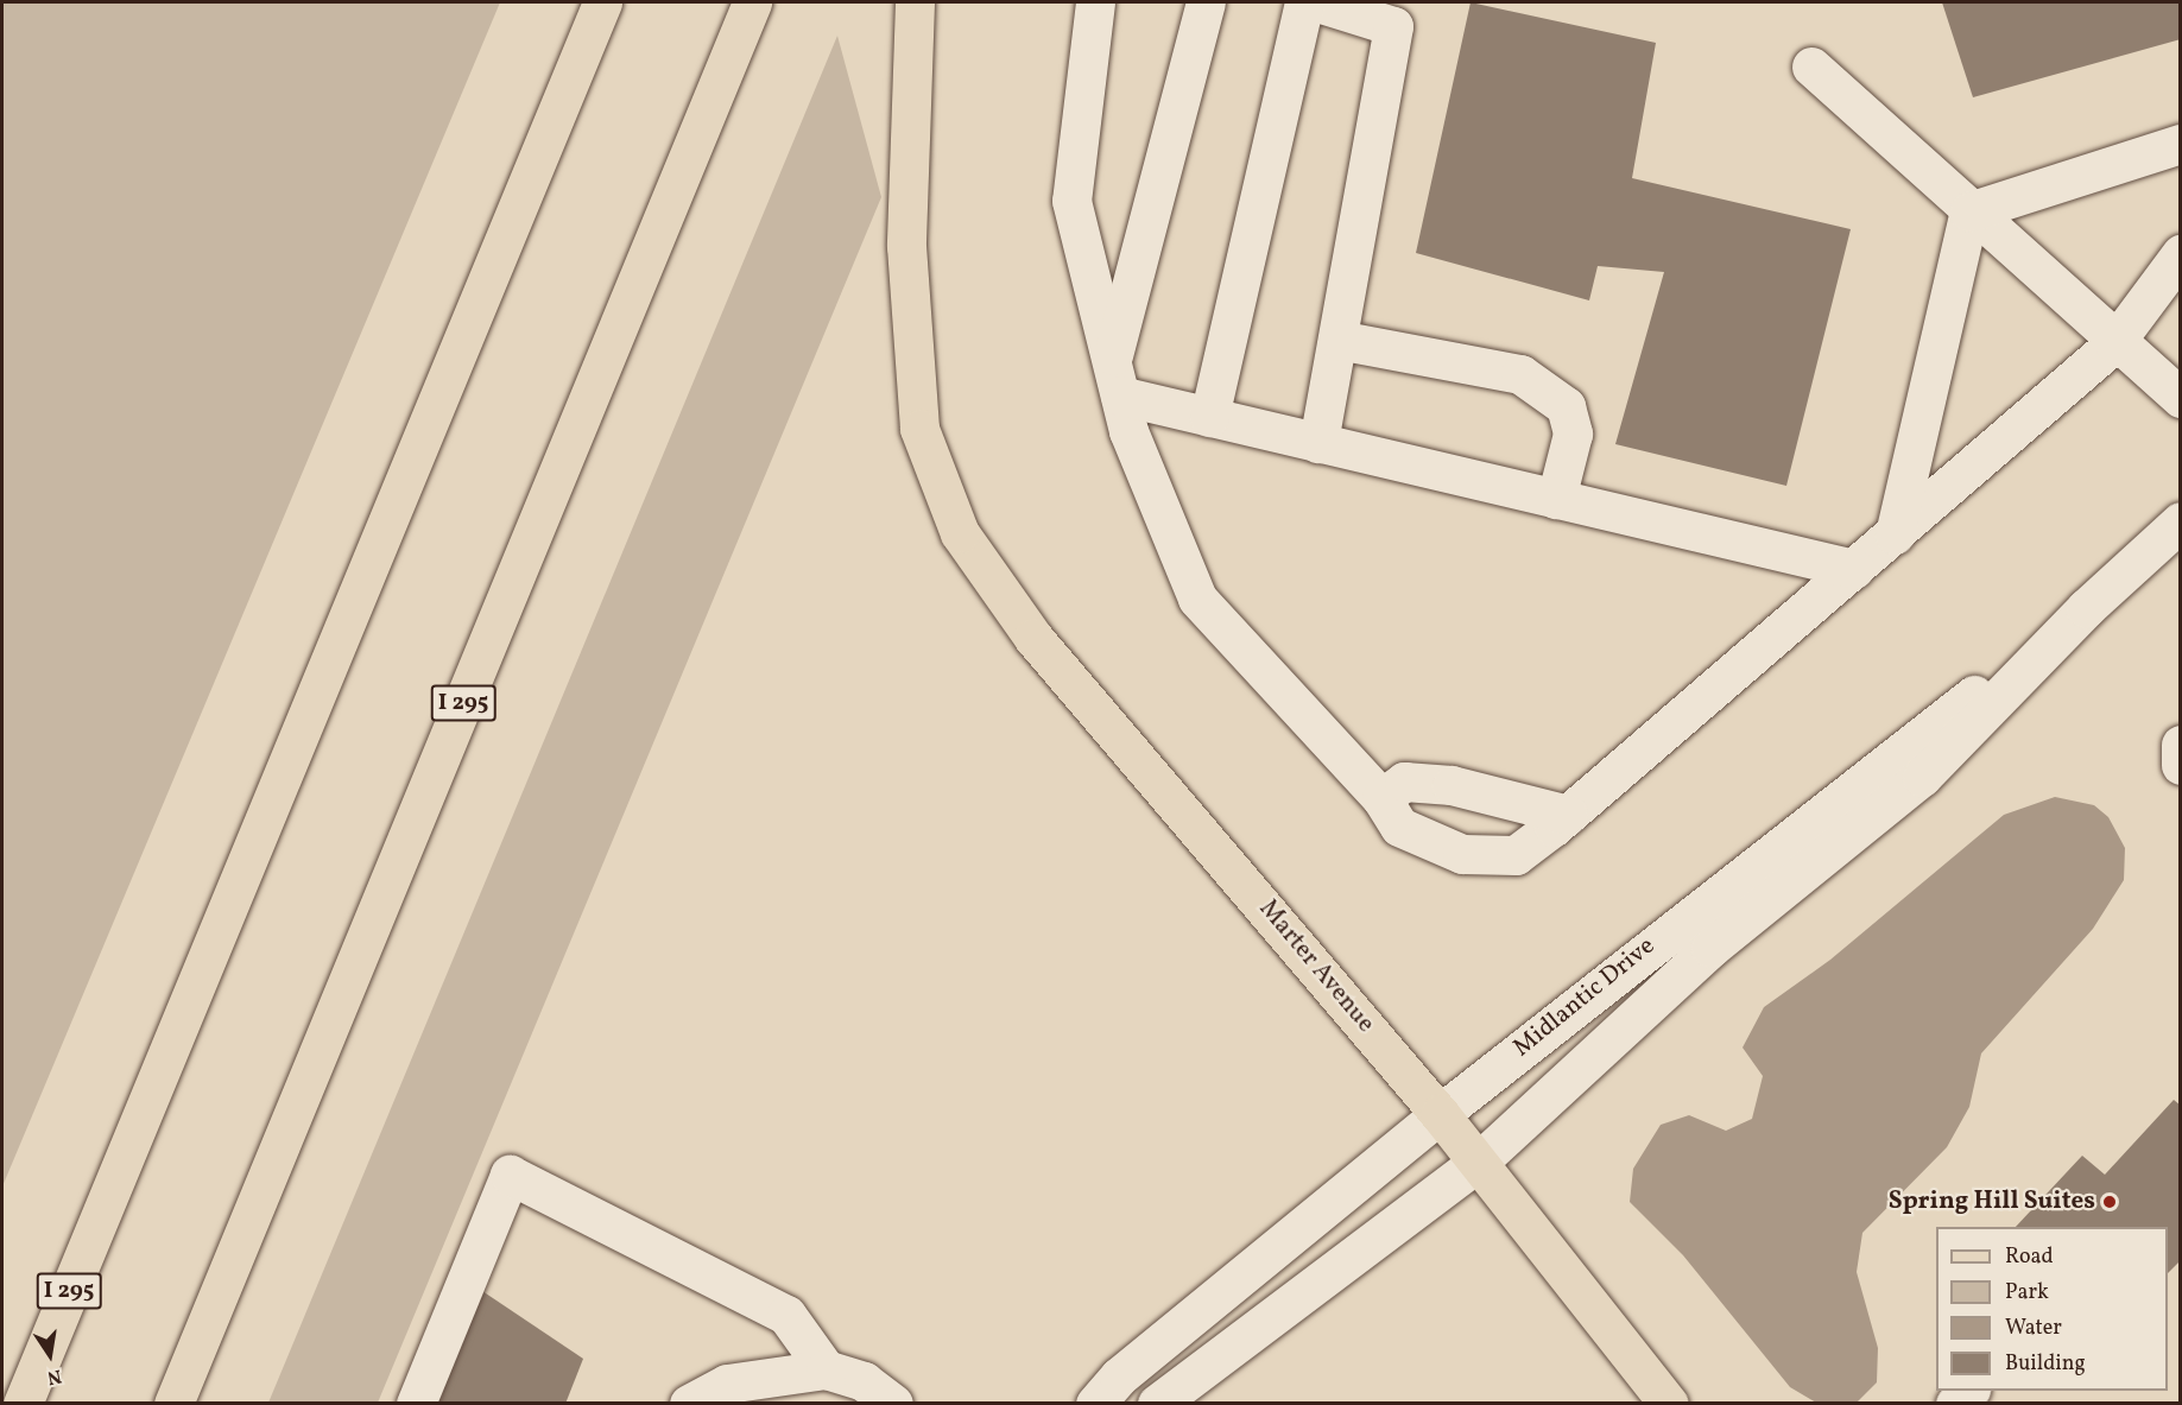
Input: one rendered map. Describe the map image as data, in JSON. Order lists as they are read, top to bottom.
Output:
{
  "streets": {
    "main road": ["I 295", "Marter Avenue"],
    "street": ["Midlantic Drive"]
  },
  "crossings": [
    ["Marter Avenue", "Midlantic Drive"]
  ],
  "places": ["Spring Hill Suites"],
  "legend": [
    "Road",
    "Park",
    "Water",
    "Building"
  ],
  "north": "bottom"
}
